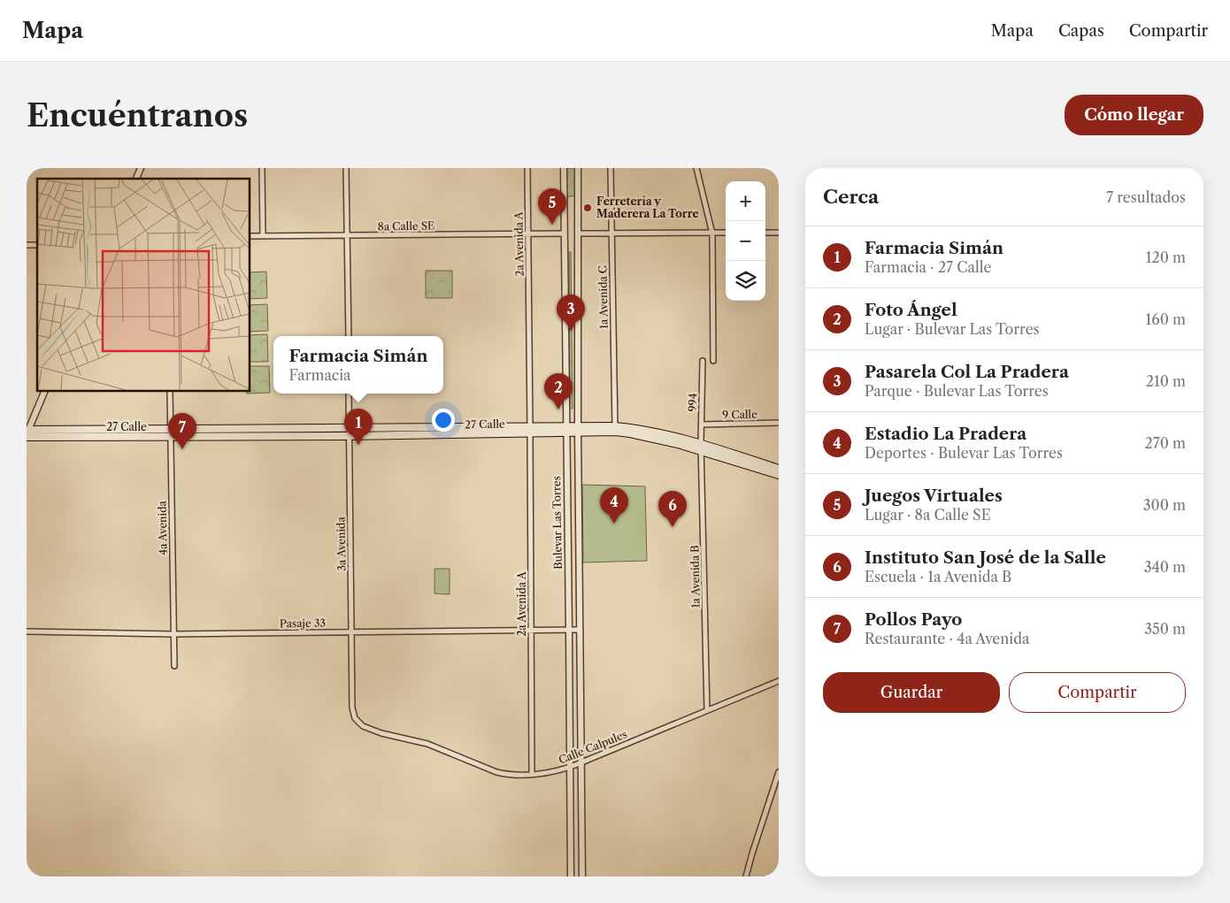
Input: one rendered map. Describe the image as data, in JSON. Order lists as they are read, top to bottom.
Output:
{
  "streets": {
    "main road": ["27 Calle"],
    "street": [
      "8a Calle SE",
      "2a Avenida A",
      "1a Avenida C",
      "994",
      "9 Calle",
      "Bulevar Las Torres",
      "4a Avenida",
      "3a Avenida",
      "1a Avenida B",
      "Pasaje 33",
      "Calle Calpules"
    ]
  },
  "crossings": [
    ["8a Calle SE", "2a Avenida A"],
    ["8a Calle SE", "Bulevar Las Torres"],
    ["2a Avenida A", "27 Calle"],
    ["2a Avenida A", "Pasaje 33"],
    ["2a Avenida A", "Calle Calpules"],
    ["1a Avenida C", "27 Calle"],
    ["994", "9 Calle"],
    ["994", "27 Calle"],
    ["994", "1a Avenida B"],
    ["27 Calle", "Bulevar Las Torres"],
    ["27 Calle", "4a Avenida"],
    ["27 Calle", "3a Avenida"],
    ["27 Calle", "1a Avenida B"],
    ["Bulevar Las Torres", "Pasaje 33"],
    ["Bulevar Las Torres", "Calle Calpules"],
    ["4a Avenida", "Pasaje 33"],
    ["3a Avenida", "Pasaje 33"],
    ["3a Avenida", "Calle Calpules"],
    ["1a Avenida B", "Calle Calpules"]
  ],
  "places": ["Ferretería y Maderera La Torre"],
  "page": {
    "header": "Mapa",
    "nav": ["Mapa", "Capas", "Compartir"],
    "buttons": [
      "Cómo llegar",
      ["Guardar", "Compartir"]
    ],
    "title": "Encuéntranos",
    "heading": ["Cerca", "7 resultados"],
    "map_buttons": ["+", "−"],
    "pins": [
      "5",
      "3",
      "2",
      "1",
      "7",
      "4",
      "6"
    ],
    "list": [
      {
        "mark": "1",
        "name": "Farmacia Simán",
        "note": "Farmacia · 27 Calle",
        "value": "120 m"
      },
      {
        "mark": "2",
        "name": "Foto Ángel",
        "note": "Lugar · Bulevar Las Torres",
        "value": "160 m"
      },
      {
        "mark": "3",
        "name": "Pasarela Col La Pradera",
        "note": "Parque · Bulevar Las Torres",
        "value": "210 m"
      },
      {
        "mark": "4",
        "name": "Estadio La Pradera",
        "note": "Deportes · Bulevar Las Torres",
        "value": "270 m"
      },
      {
        "mark": "5",
        "name": "Juegos Virtuales",
        "note": "Lugar · 8a Calle SE",
        "value": "300 m"
      },
      {
        "mark": "6",
        "name": "Instituto San José de la Salle",
        "note": "Escuela · 1a Avenida B",
        "value": "340 m"
      },
      {
        "mark": "7",
        "name": "Pollos Payo",
        "note": "Restaurante · 4a Avenida",
        "value": "350 m"
      }
    ],
    "popup": ["Farmacia Simán", "Farmacia"]
  }
}
